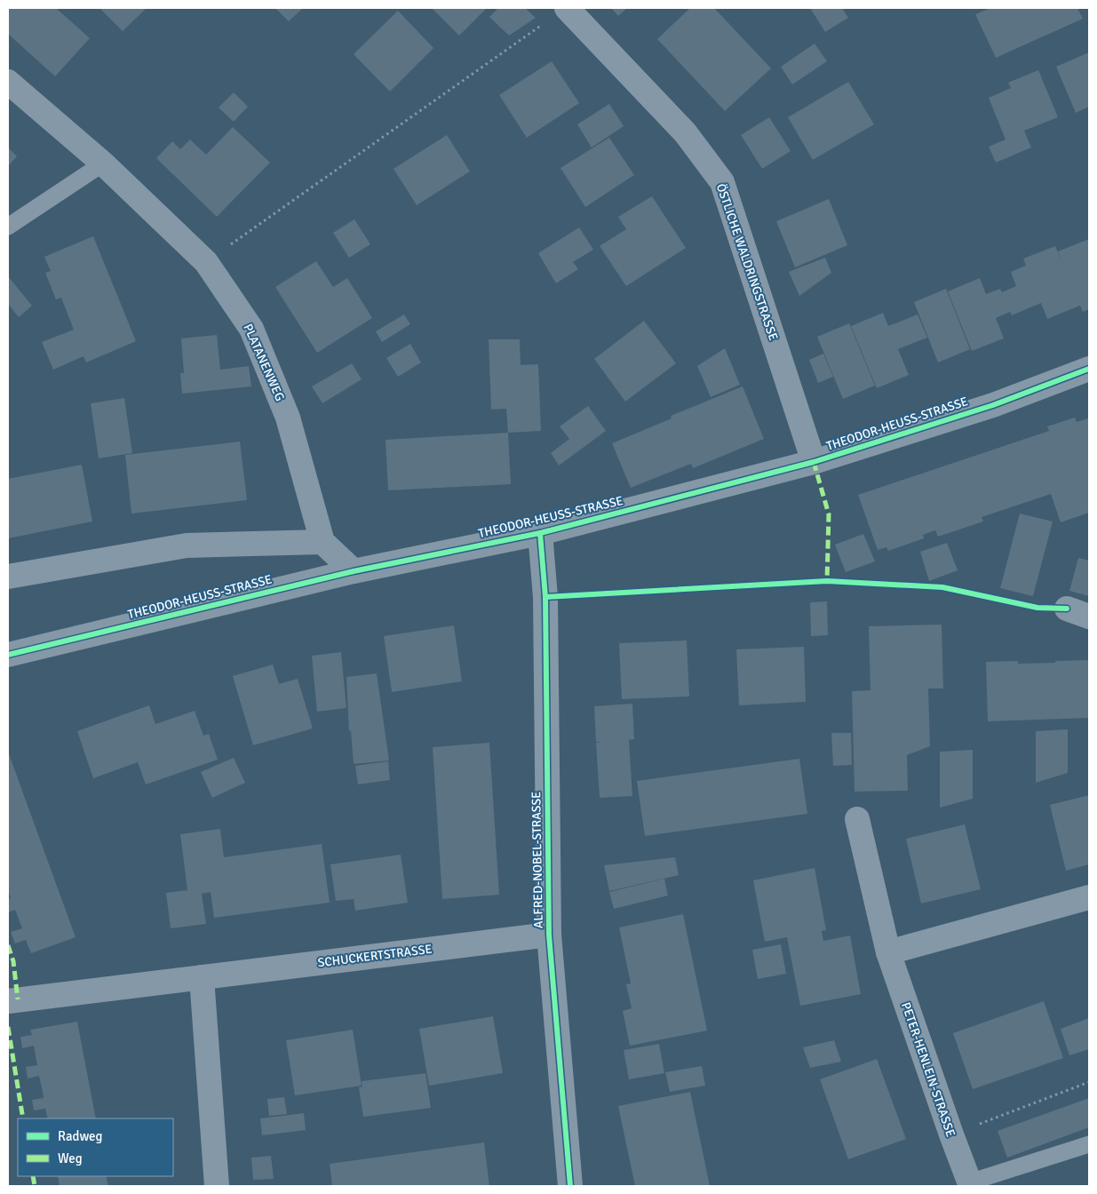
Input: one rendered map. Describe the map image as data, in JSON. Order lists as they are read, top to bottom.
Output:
{
  "streets": {
    "street": [
      "ÖSTLICHE WALDRINGSTRASSE",
      "PLATANENWEG",
      "THEODOR-HEUSS-STRASSE",
      "ALFRED-NOBEL-STRASSE",
      "SCHUCKERTSTRASSE",
      "PETER-HENLEIN-STRASSE"
    ]
  },
  "crossings": [
    ["ÖSTLICHE WALDRINGSTRASSE", "THEODOR-HEUSS-STRASSE"],
    ["THEODOR-HEUSS-STRASSE", "ALFRED-NOBEL-STRASSE"],
    ["ALFRED-NOBEL-STRASSE", "SCHUCKERTSTRASSE"]
  ],
  "legend": ["Radweg", "Weg"]
}
